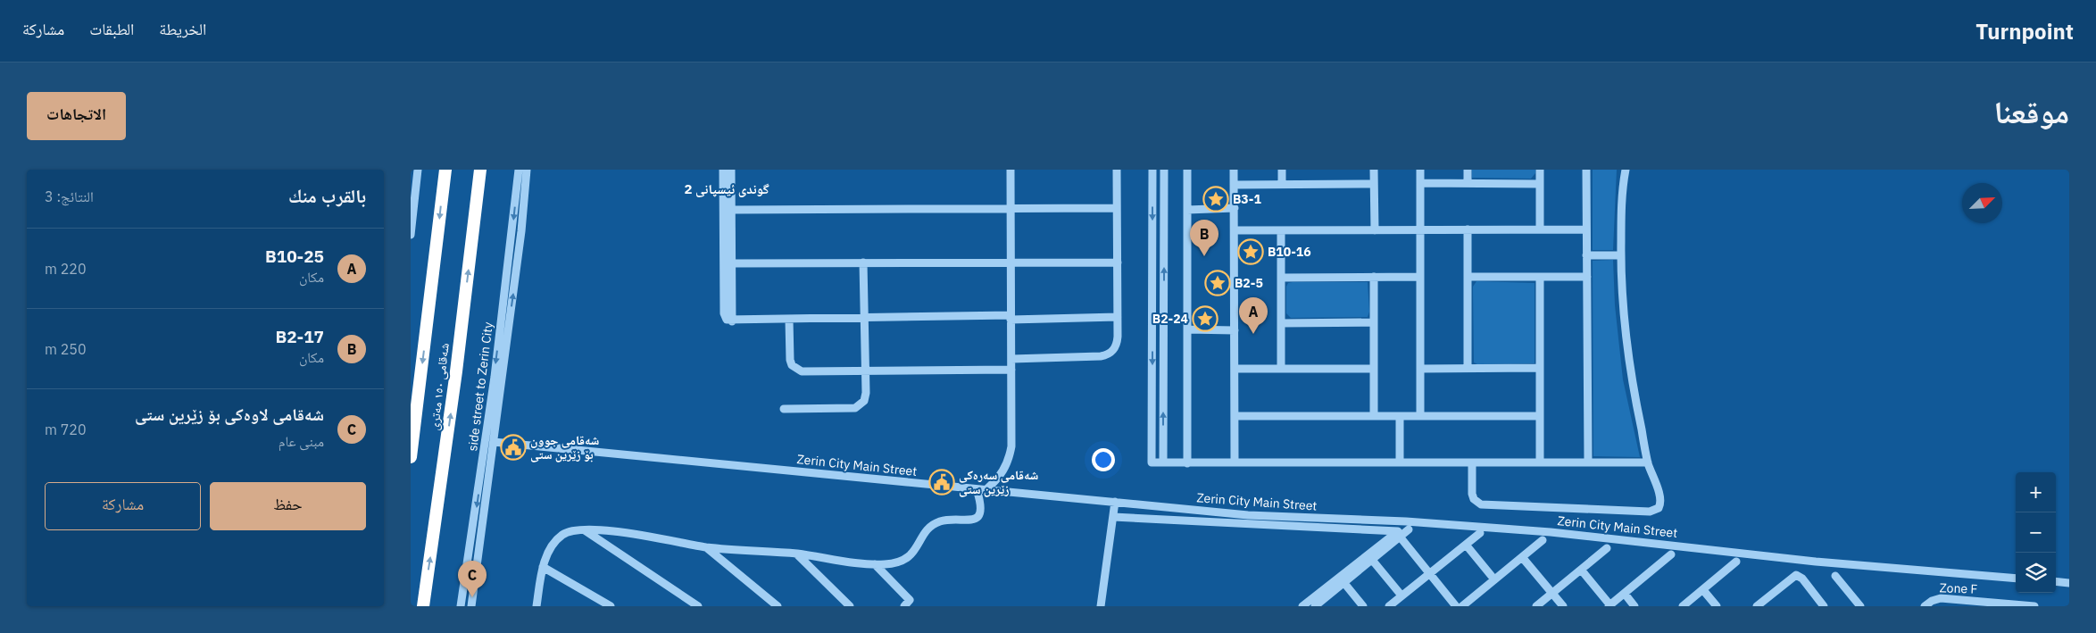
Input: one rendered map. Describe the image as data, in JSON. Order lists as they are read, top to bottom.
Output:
{
  "streets": {
    "highway": ["شەقامی ١٥٠ مەتری"],
    "street": ["side street to Zerin City", "Zerin City Main Street", "Zone F"]
  },
  "crossings": [
    ["side street to Zerin City", "Zerin City Main Street"]
  ],
  "districts": ["گوندی ئیسپانی 2"],
  "places": {
    "place": [
      "B3-1",
      "B10-16",
      "B2-5",
      "B2-24"
    ],
    "public building": ["شەقامی جوون بۆ زێرین ستی", "شەقامی سەرەکی زێرین ستی"]
  },
  "north": "top right",
  "page": {
    "header": "Turnpoint",
    "nav": ["الخريطة", "الطبقات", "مشاركة"],
    "title": "موقعنا",
    "buttons": [
      "الاتجاهات",
      ["حفظ", "مشاركة"]
    ],
    "heading": ["بالقرب منك", "النتائج: 3"],
    "pins": ["B", "A", "C"],
    "list": [
      {
        "mark": "A",
        "name": "B10-25",
        "note": "مكان",
        "value": "220 m"
      },
      {
        "mark": "B",
        "name": "B2-17",
        "note": "مكان",
        "value": "250 m"
      },
      {
        "mark": "C",
        "name": "شەقامی لاوەکی بۆ زێرین ستی",
        "note": "مبنى عام",
        "value": "720 m"
      }
    ],
    "map_buttons": ["+", "−"]
  }
}
